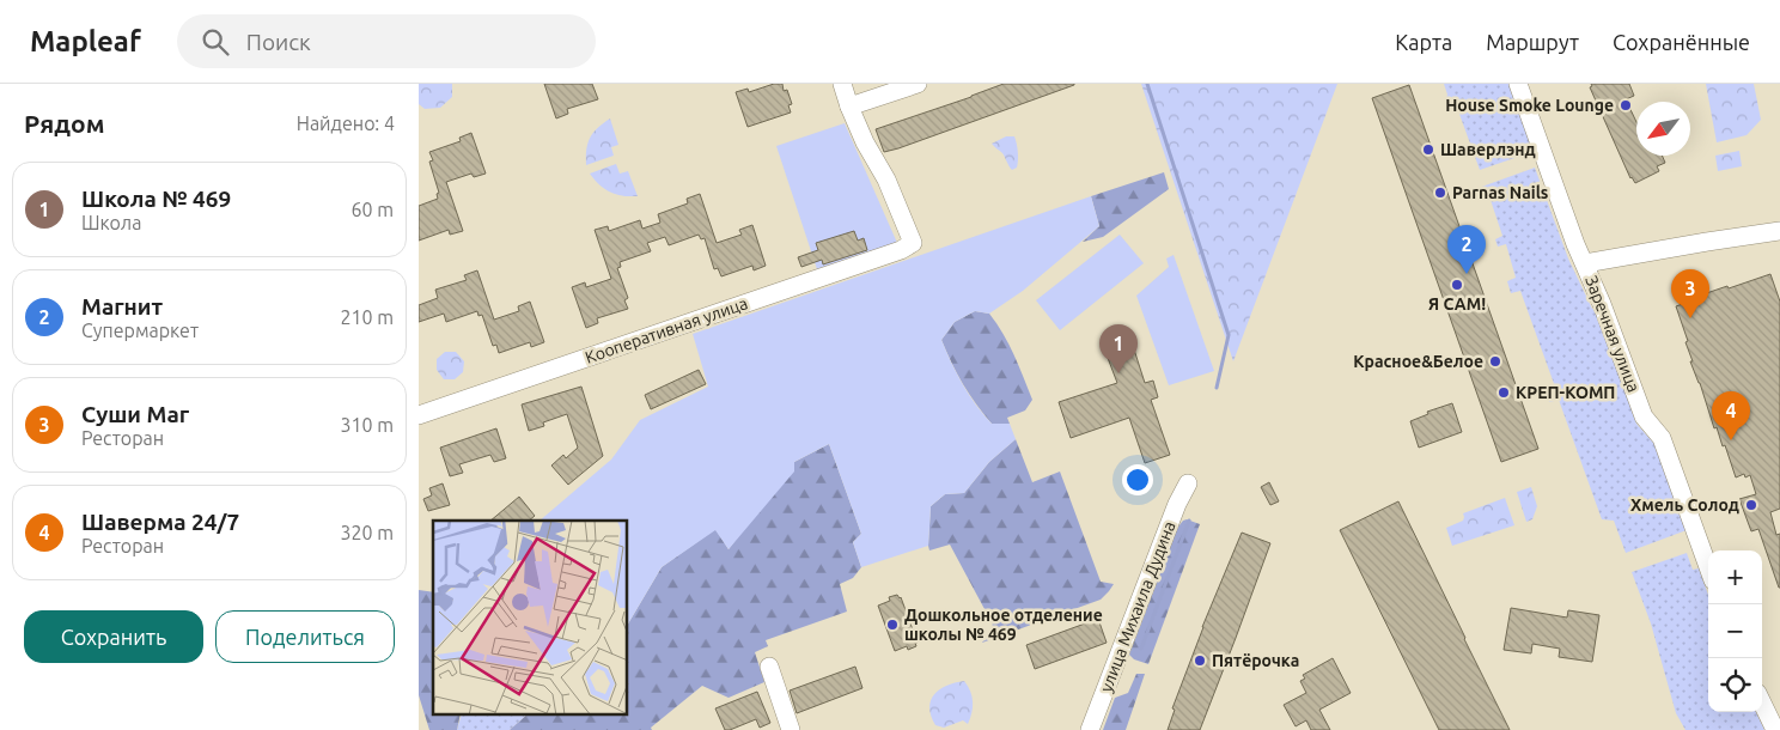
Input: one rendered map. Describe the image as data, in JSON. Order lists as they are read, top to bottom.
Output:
{
  "streets": {
    "street": ["Кооперативная улица", "Заречная улица", "улица Михаила Дудина"]
  },
  "places": [
    "House Smoke Lounge",
    "Шаверлэнд",
    "Parnas Nails",
    "Я САМ!",
    "Красное&Белое",
    "КРЕП-КОМП",
    "Хмель Солод",
    "Дошкольное отделение школы № 469",
    "Пятёрочка"
  ],
  "north": "bottom left",
  "page": {
    "header": "Mapleaf",
    "search": "Поиск",
    "nav": ["Карта", "Маршрут", "Сохранённые"],
    "heading": ["Рядом", "Найдено: 4"],
    "list": [
      {
        "mark": "1",
        "name": "Школа № 469",
        "note": "Школа",
        "value": "60 m"
      },
      {
        "mark": "2",
        "name": "Магнит",
        "note": "Супермаркет",
        "value": "210 m"
      },
      {
        "mark": "3",
        "name": "Суши Маг",
        "note": "Ресторан",
        "value": "310 m"
      },
      {
        "mark": "4",
        "name": "Шаверма 24/7",
        "note": "Ресторан",
        "value": "320 m"
      }
    ],
    "pins": [
      "2",
      "3",
      "1",
      "4"
    ],
    "map_buttons": ["+", "−"],
    "buttons": ["Сохранить", "Поделиться"]
  }
}
